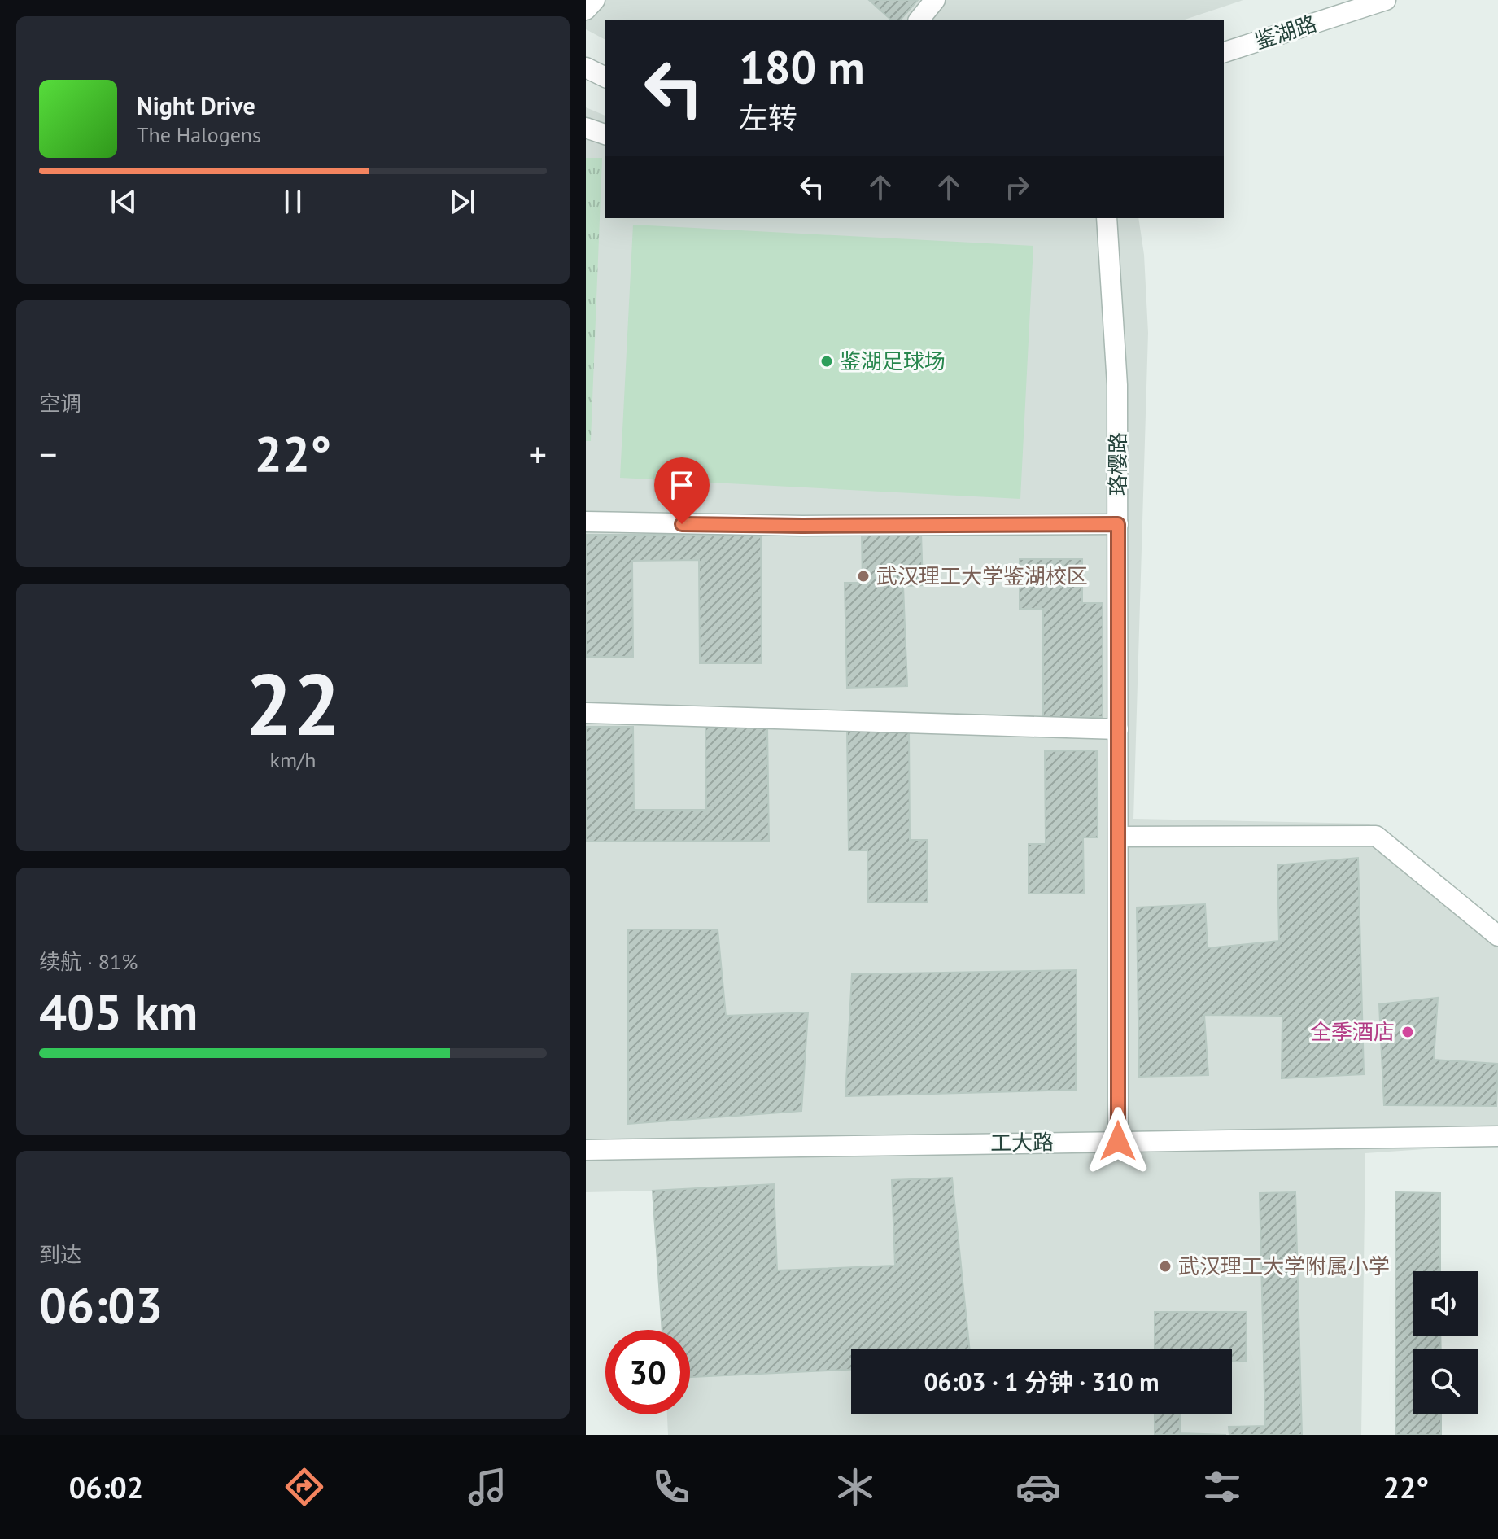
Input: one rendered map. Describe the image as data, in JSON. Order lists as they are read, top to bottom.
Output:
{
  "streets": {
    "street": ["鉴湖路", "珞樱路", "工大路"]
  },
  "crossings": [
    ["珞樱路", "工大路"]
  ],
  "places": [
    "鉴湖足球场",
    "武汉理工大学鉴湖校区",
    "全季酒店",
    "武汉理工大学附属小学"
  ],
  "page": {
    "turn": ["180 m", "左转"],
    "song": ["Night Drive", "The Halogens"],
    "tile": [
      "空调",
      ["22", "km/h"],
      ["续航 · 81%", "405 km"],
      ["到达", "06:03"]
    ],
    "heat": ["−", "22°", "+"],
    "limit": "30",
    "trip": "06:03 · 1 分钟 · 310 m",
    "tabs": ["06:02", "22°"]
  }
}
